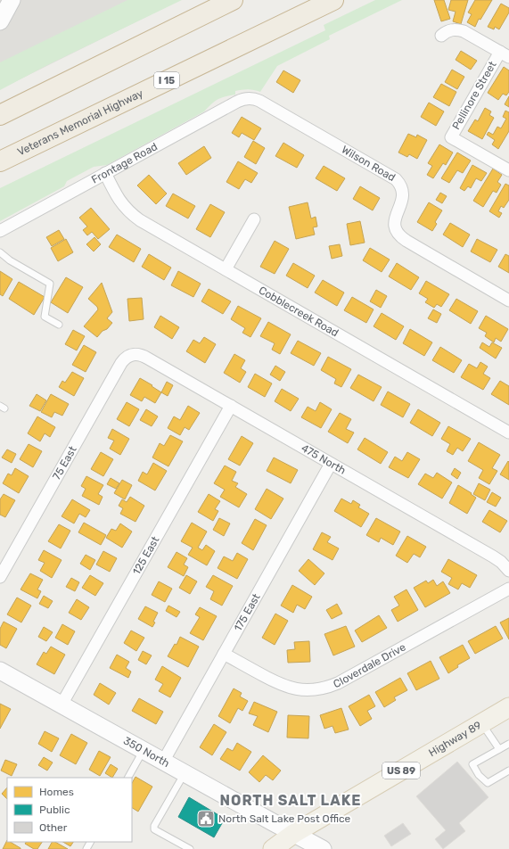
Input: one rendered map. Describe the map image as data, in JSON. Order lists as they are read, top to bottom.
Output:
{
  "streets": {
    "highway": ["I 15", "Veterans Memorial Highway"],
    "main road": ["Highway 89", "US 89"],
    "street": [
      "Pellinore Street",
      "Frontage Road",
      "Wilson Road",
      "Cobblecreek Road",
      "475 North",
      "75 East",
      "125 East",
      "175 East",
      "Cloverdale Drive",
      "350 North"
    ]
  },
  "crossings": [
    ["Frontage Road", "Wilson Road"],
    ["Frontage Road", "Cobblecreek Road"],
    ["475 North", "75 East"],
    ["475 North", "125 East"],
    ["475 North", "175 East"],
    ["125 East", "350 North"],
    ["175 East", "Cloverdale Drive"],
    ["175 East", "350 North"],
    ["Highway 89", "350 North"]
  ],
  "districts": ["NORTH SALT LAKE"],
  "places": {
    "public building": ["North Salt Lake Post Office"]
  },
  "legend": ["Homes", "Public", "Other"]
}
